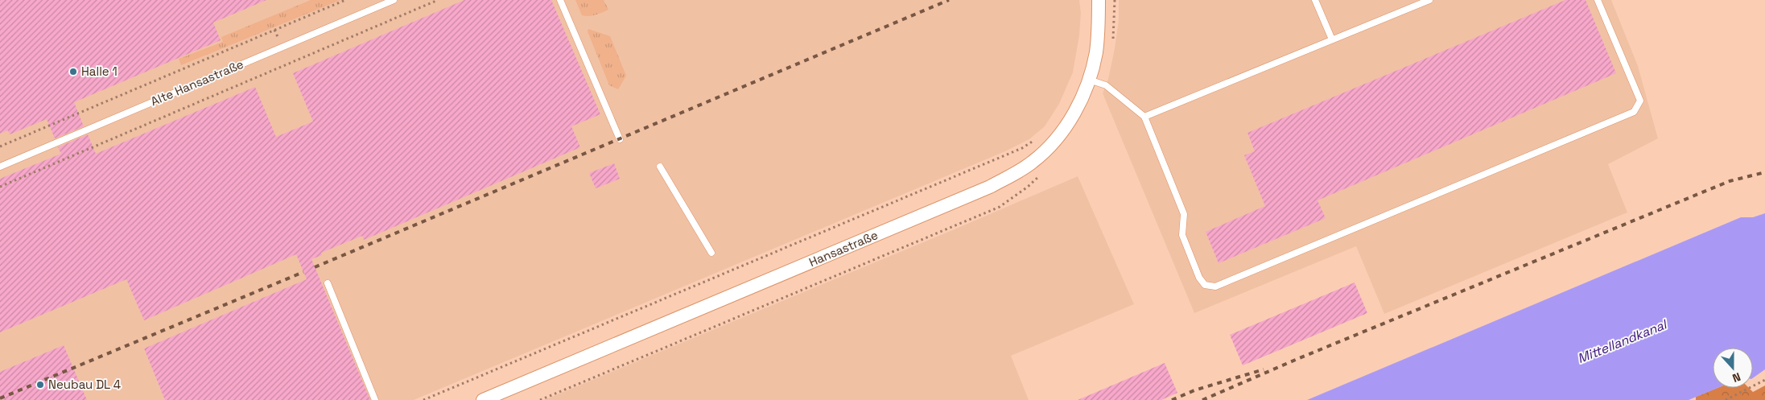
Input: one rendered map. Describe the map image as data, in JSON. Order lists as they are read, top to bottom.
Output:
{
  "streets": {
    "street": ["Hansastraße"],
    "lane": ["Alte Hansastraße"]
  },
  "water": ["Mittellandkanal"],
  "places": ["Halle 1", "Neubau DL 4"],
  "north": "bottom"
}
